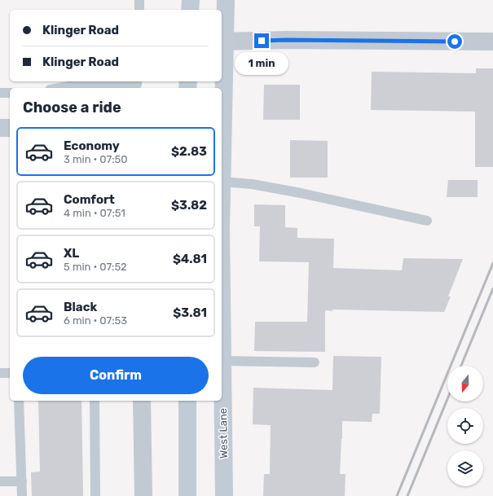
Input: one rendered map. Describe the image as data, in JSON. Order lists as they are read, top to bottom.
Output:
{
  "streets": {
    "main road": ["West Lane"]
  },
  "north": "bottom",
  "page": {
    "banner": ["Klinger Road", "Klinger Road"],
    "bubble": "1 min",
    "heading": "Choose a ride",
    "list": [
      {
        "name": "Economy",
        "note": "3 min · 07:50",
        "value": "$2.83"
      },
      {
        "name": "Comfort",
        "note": "4 min · 07:51",
        "value": "$3.82"
      },
      {
        "name": "XL",
        "note": "5 min · 07:52",
        "value": "$4.81"
      },
      {
        "name": "Black",
        "note": "6 min · 07:53",
        "value": "$3.81"
      }
    ],
    "buttons": "Confirm"
  }
}
